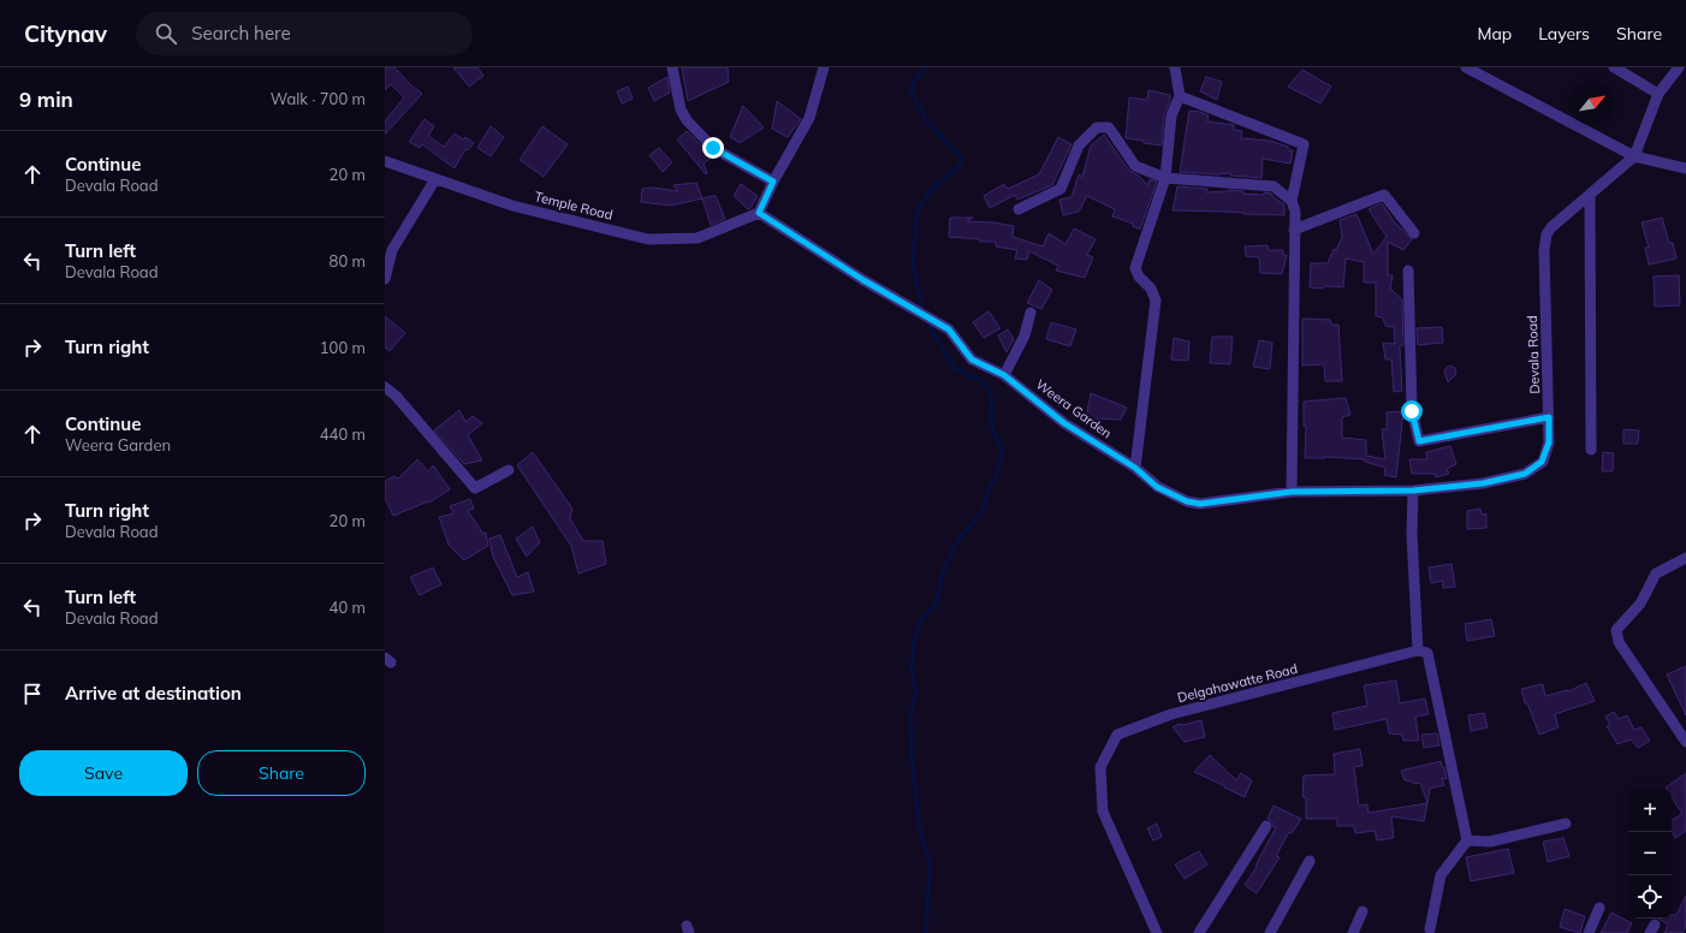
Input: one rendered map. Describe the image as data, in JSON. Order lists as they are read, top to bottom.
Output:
{
  "streets": {
    "street": [
      "Temple Road",
      "Devala Road",
      "Weera Garden",
      "Delgahawatte Road"
    ]
  },
  "crossings": [
    ["Temple Road", "Weera Garden"],
    ["Devala Road", "Weera Garden"]
  ],
  "north": "top right",
  "page": {
    "header": "Citynav",
    "search": "Search here",
    "nav": ["Map", "Layers", "Share"],
    "heading": ["9 min", "Walk · 700 m"],
    "list": [
      ["Continue", "Devala Road", "20 m"],
      ["Turn left", "Devala Road", "80 m"],
      ["Turn right", "100 m"],
      ["Continue", "Weera Garden", "440 m"],
      ["Turn right", "Devala Road", "20 m"],
      ["Turn left", "Devala Road", "40 m"],
      "Arrive at destination"
    ],
    "buttons": ["Save", "Share"],
    "map_buttons": ["+", "−"]
  }
}
